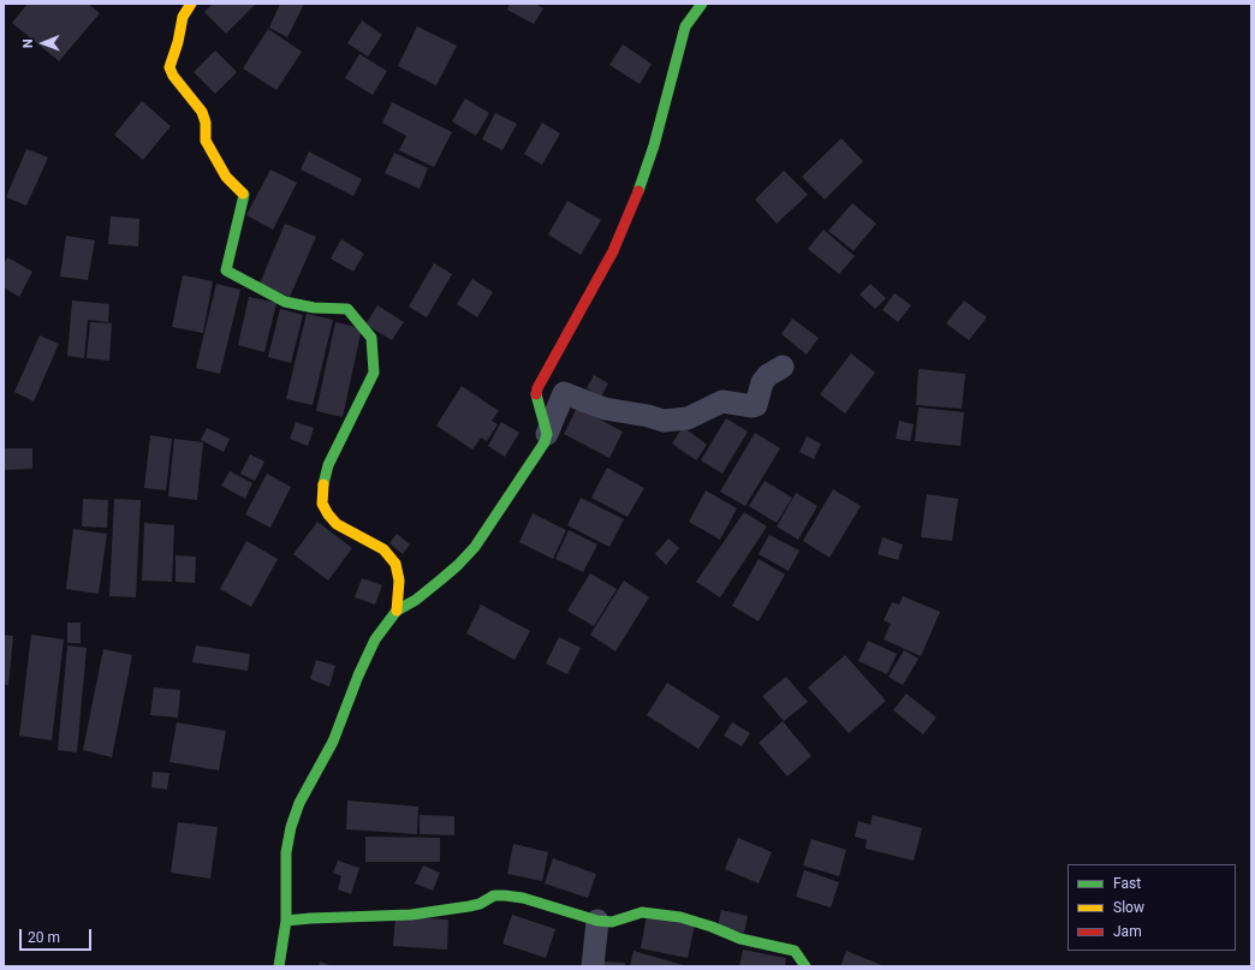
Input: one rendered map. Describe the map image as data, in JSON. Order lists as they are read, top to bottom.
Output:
{
  "legend": ["Fast", "Slow", "Jam"],
  "scale_bar": "20 m",
  "north": "left"
}
